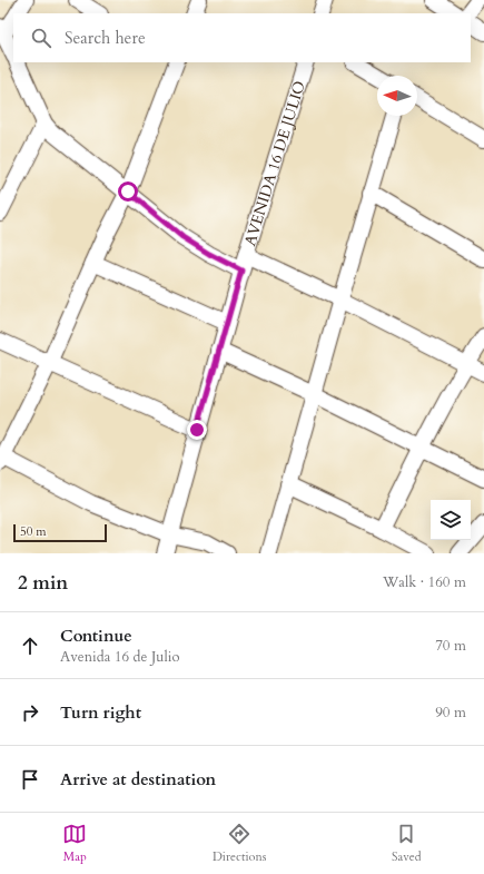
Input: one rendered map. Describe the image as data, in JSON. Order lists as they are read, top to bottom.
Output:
{
  "streets": {
    "street": ["AVENIDA 16 DE JULIO"]
  },
  "scale_bar": "50 m",
  "north": "left",
  "page": {
    "search": "Search here",
    "scale": "50 m",
    "heading": ["2 min", "Walk · 160 m"],
    "list": [
      ["Continue", "Avenida 16 de Julio", "70 m"],
      ["Turn right", "90 m"],
      "Arrive at destination"
    ],
    "nav": ["Map", "Directions", "Saved"]
  }
}
